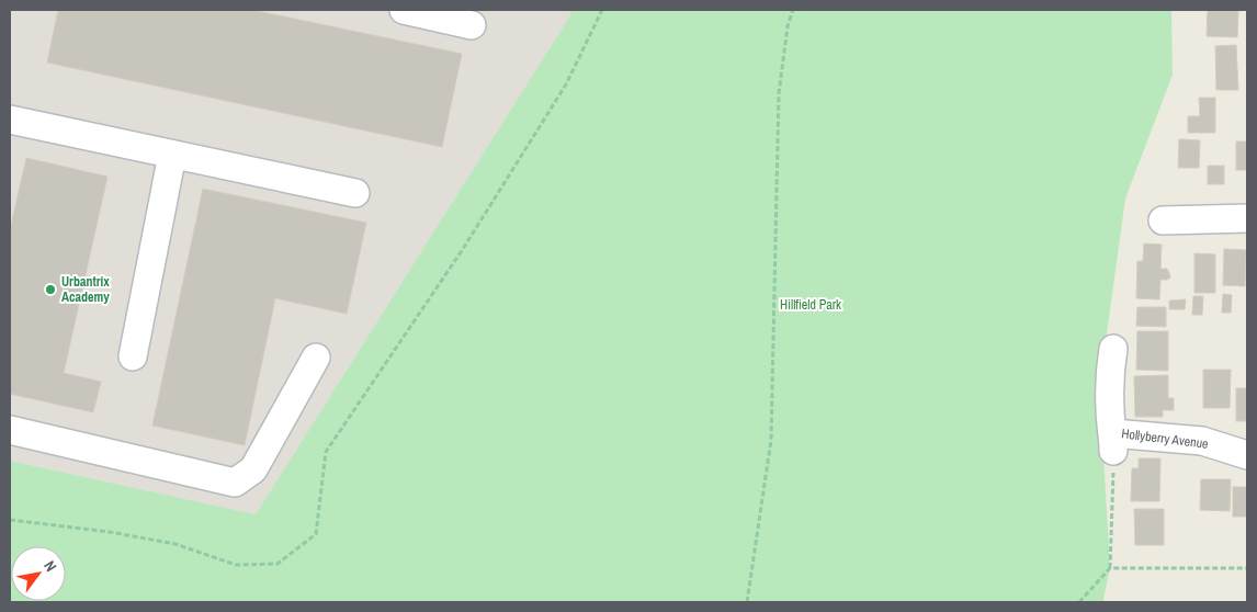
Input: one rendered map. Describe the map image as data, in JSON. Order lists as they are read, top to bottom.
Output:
{
  "streets": {
    "street": ["Hollyberry Avenue"]
  },
  "parks": ["Hillfield Park"],
  "places": ["Urbantrix Academy"],
  "north": "top right"
}
